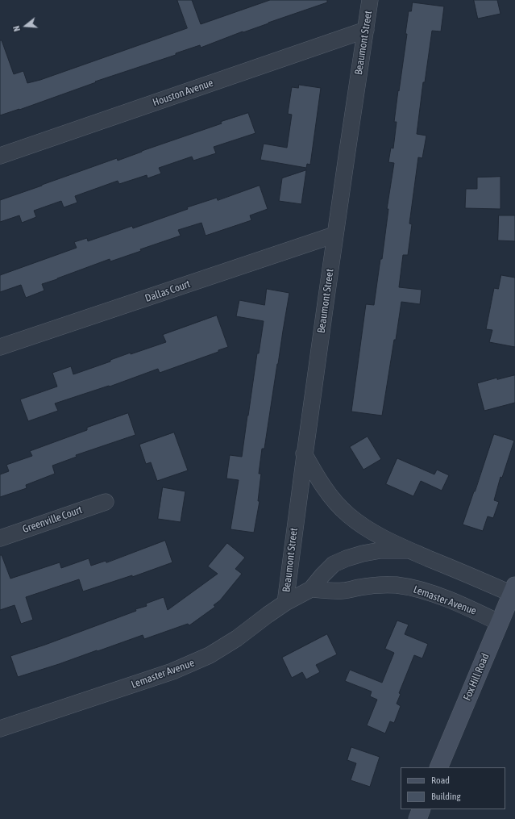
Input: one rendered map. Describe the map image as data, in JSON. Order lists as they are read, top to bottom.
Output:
{
  "streets": {
    "main road": ["Fox Hill Road"],
    "street": [
      "Beaumont Street",
      "Houston Avenue",
      "Dallas Court",
      "Greenville Court",
      "Lemaster Avenue"
    ]
  },
  "crossings": [
    ["Beaumont Street", "Houston Avenue"],
    ["Beaumont Street", "Dallas Court"],
    ["Beaumont Street", "Lemaster Avenue"],
    ["Lemaster Avenue", "Fox Hill Road"]
  ],
  "legend": ["Road", "Building"],
  "north": "left"
}
